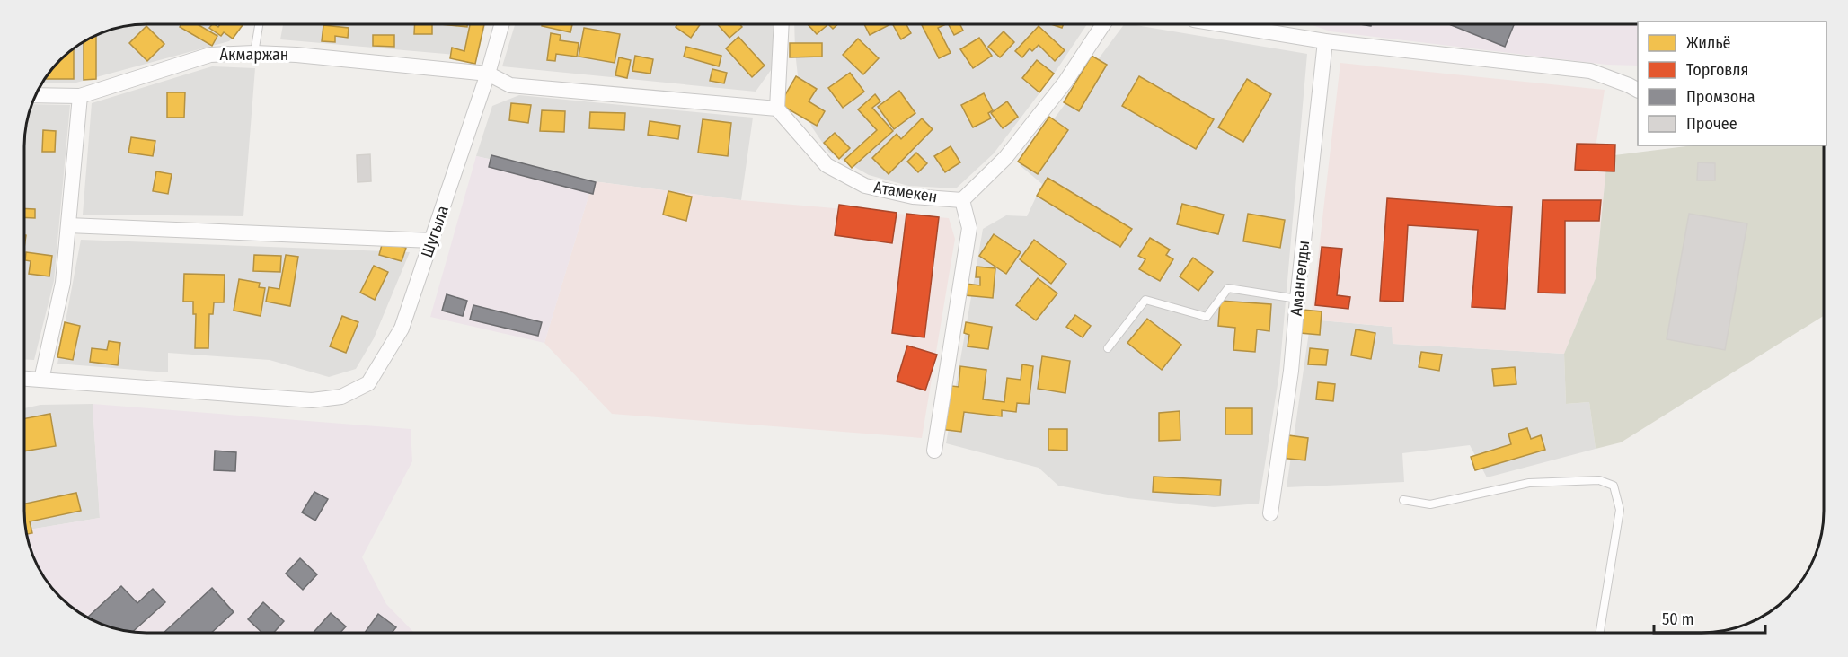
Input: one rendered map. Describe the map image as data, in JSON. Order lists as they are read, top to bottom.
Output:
{
  "streets": {
    "street": [
      "Акмаржан",
      "Атамекен",
      "Шугыла",
      "Амангелды"
    ]
  },
  "crossings": [
    ["Акмаржан", "Шугыла"]
  ],
  "legend": [
    "Жильё",
    "Торговля",
    "Промзона",
    "Прочее"
  ],
  "scale_bar": "50 m"
}
